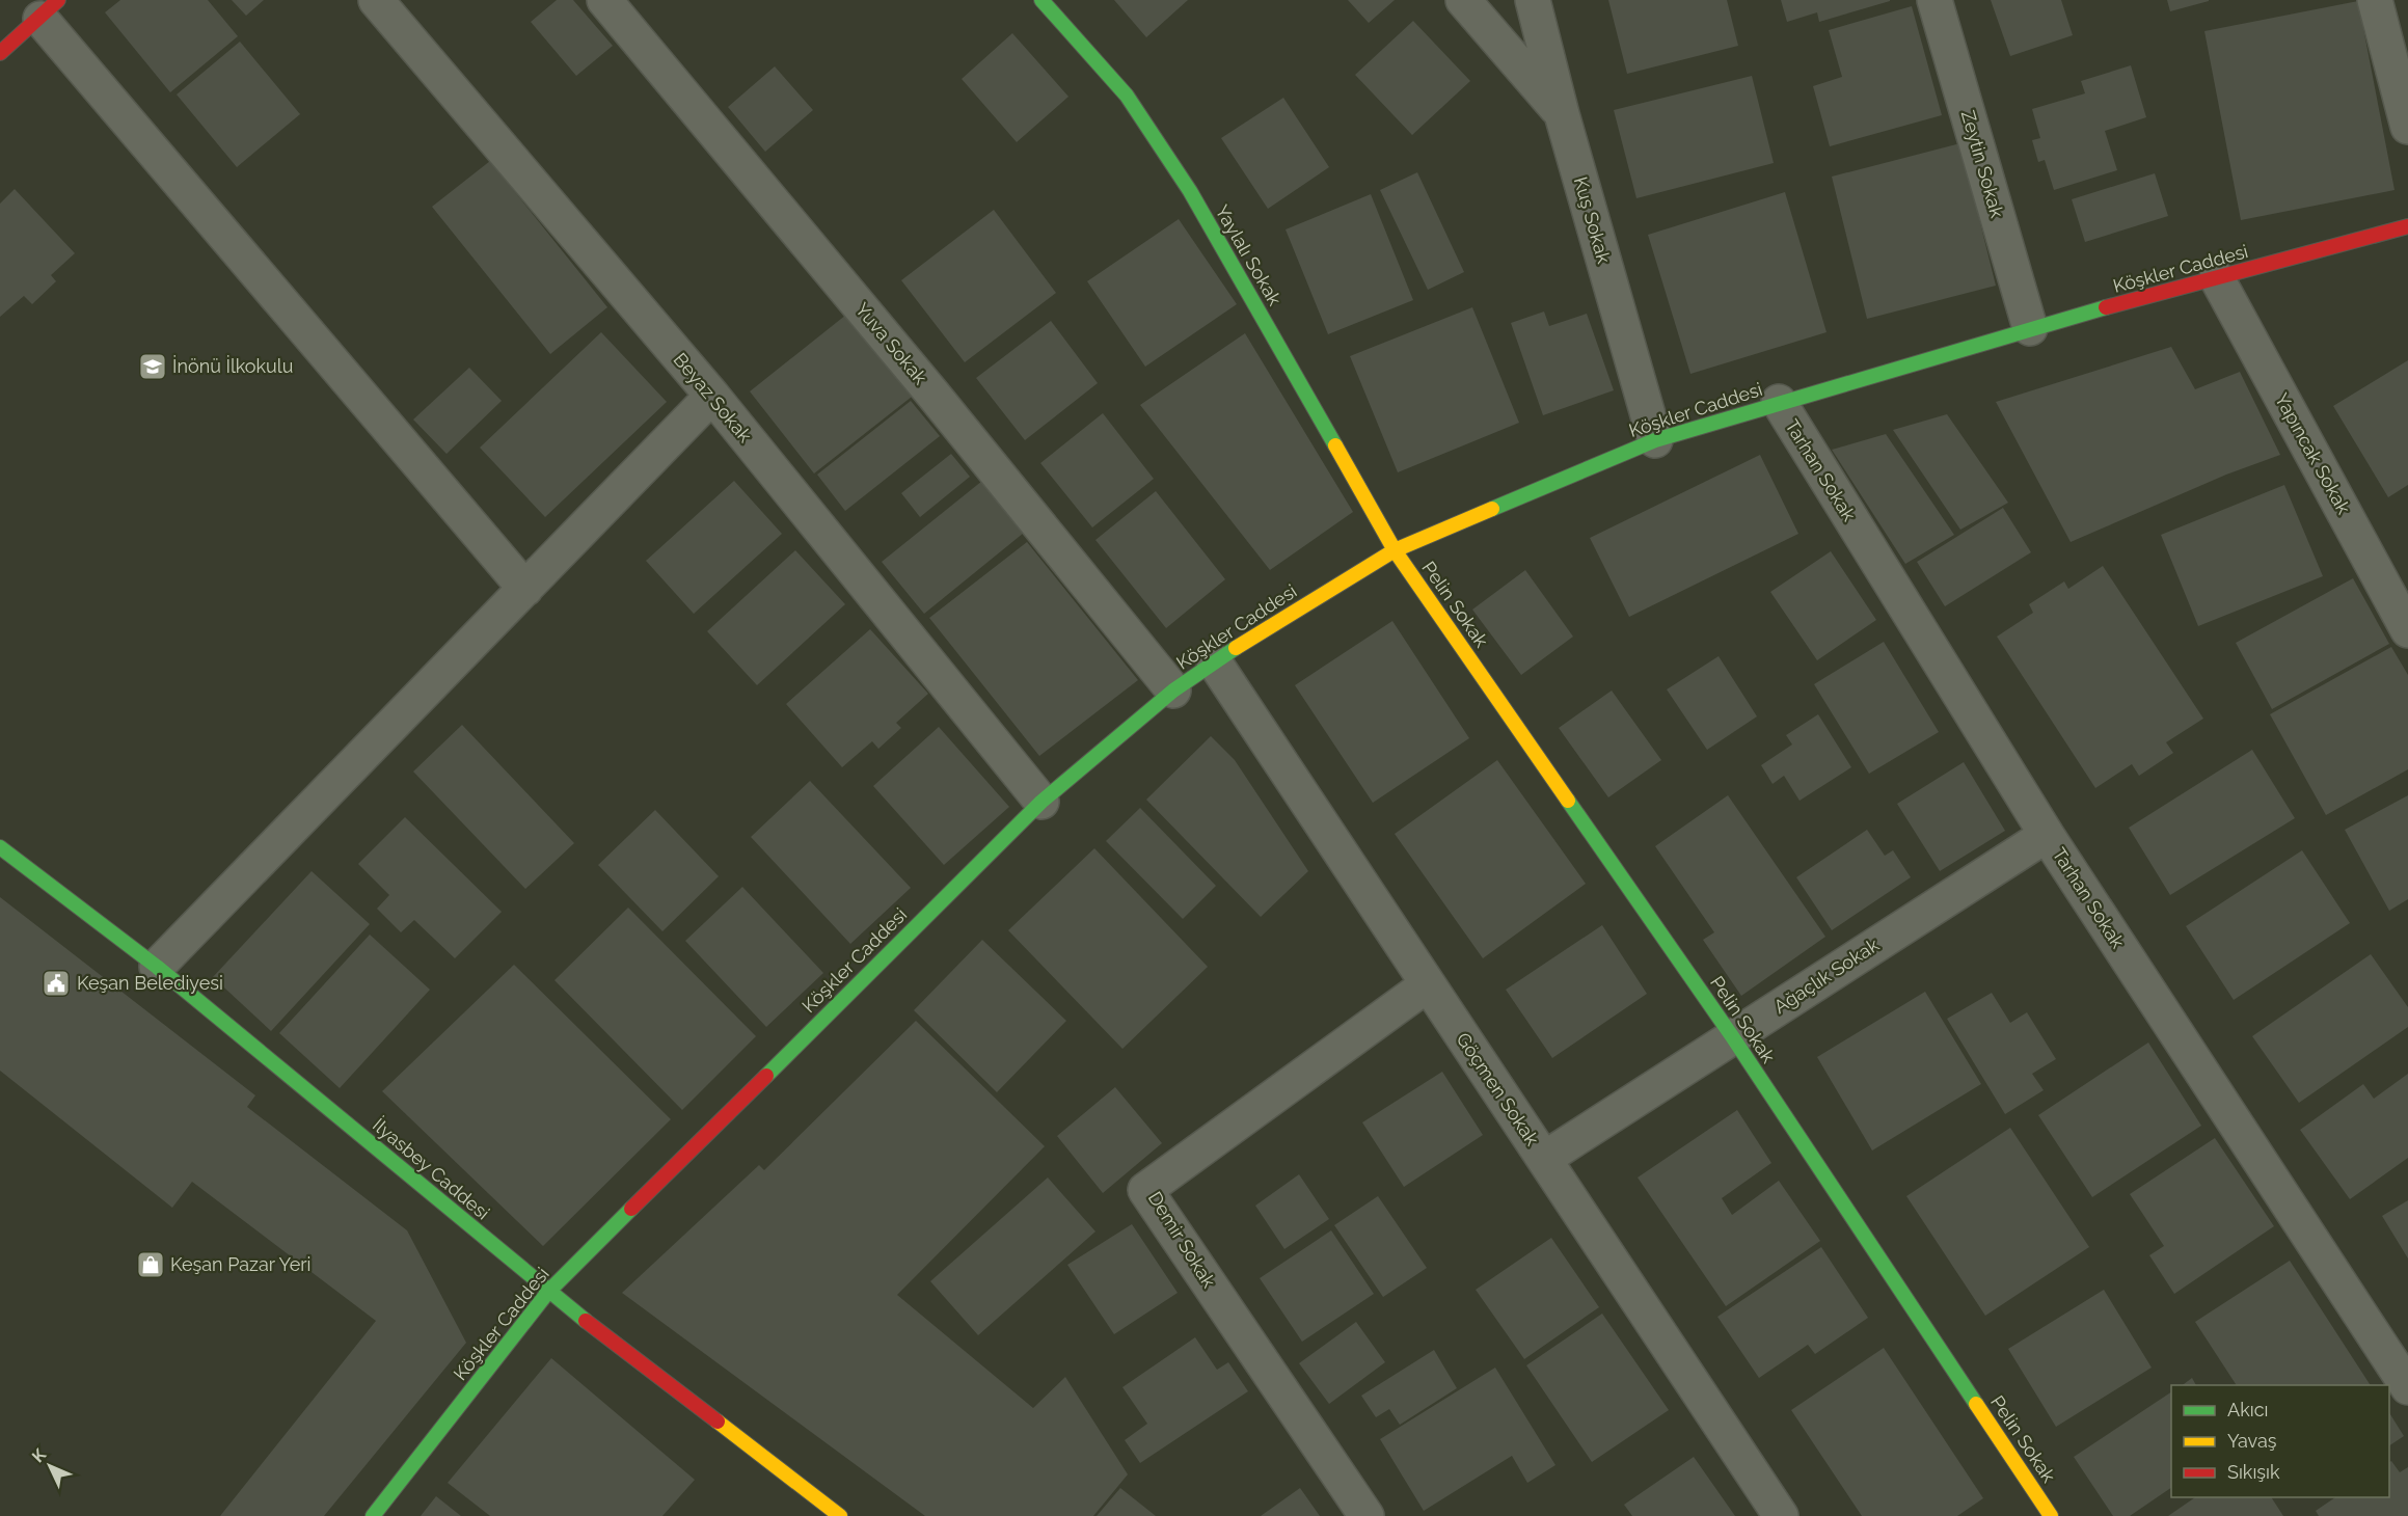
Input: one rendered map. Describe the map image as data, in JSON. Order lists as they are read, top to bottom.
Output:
{
  "streets": {
    "main road": [
      "Yaylalı Sokak",
      "Köşkler Caddesi",
      "Pelin Sokak",
      "İlyasbey Caddesi"
    ],
    "street": [
      "Zeytin Sokak",
      "Kuş Sokak",
      "Yuva Sokak",
      "Beyaz Sokak",
      "Yapıncak Sokak",
      "Tarhan Sokak",
      "Ağaçlık Sokak",
      "Göçmen Sokak",
      "Demir Sokak"
    ]
  },
  "crossings": [
    ["Zeytin Sokak", "Köşkler Caddesi"],
    ["Kuş Sokak", "Köşkler Caddesi"],
    ["Yaylalı Sokak", "Köşkler Caddesi"],
    ["Yaylalı Sokak", "Pelin Sokak"],
    ["Köşkler Caddesi", "Yuva Sokak"],
    ["Köşkler Caddesi", "Beyaz Sokak"],
    ["Köşkler Caddesi", "Yapıncak Sokak"],
    ["Köşkler Caddesi", "Tarhan Sokak"],
    ["Köşkler Caddesi", "Pelin Sokak"],
    ["Köşkler Caddesi", "Göçmen Sokak"],
    ["Köşkler Caddesi", "İlyasbey Caddesi"],
    ["Tarhan Sokak", "Ağaçlık Sokak"],
    ["Pelin Sokak", "Ağaçlık Sokak"],
    ["Ağaçlık Sokak", "Göçmen Sokak"],
    ["Göçmen Sokak", "Demir Sokak"]
  ],
  "places": {
    "school or university": ["İnönü İlkokulu"],
    "public building": ["Keşan Belediyesi"],
    "shop": ["Keşan Pazar Yeri"]
  },
  "legend": ["Akıcı", "Yavaş", "Sıkışık"],
  "north": "top left"
}
